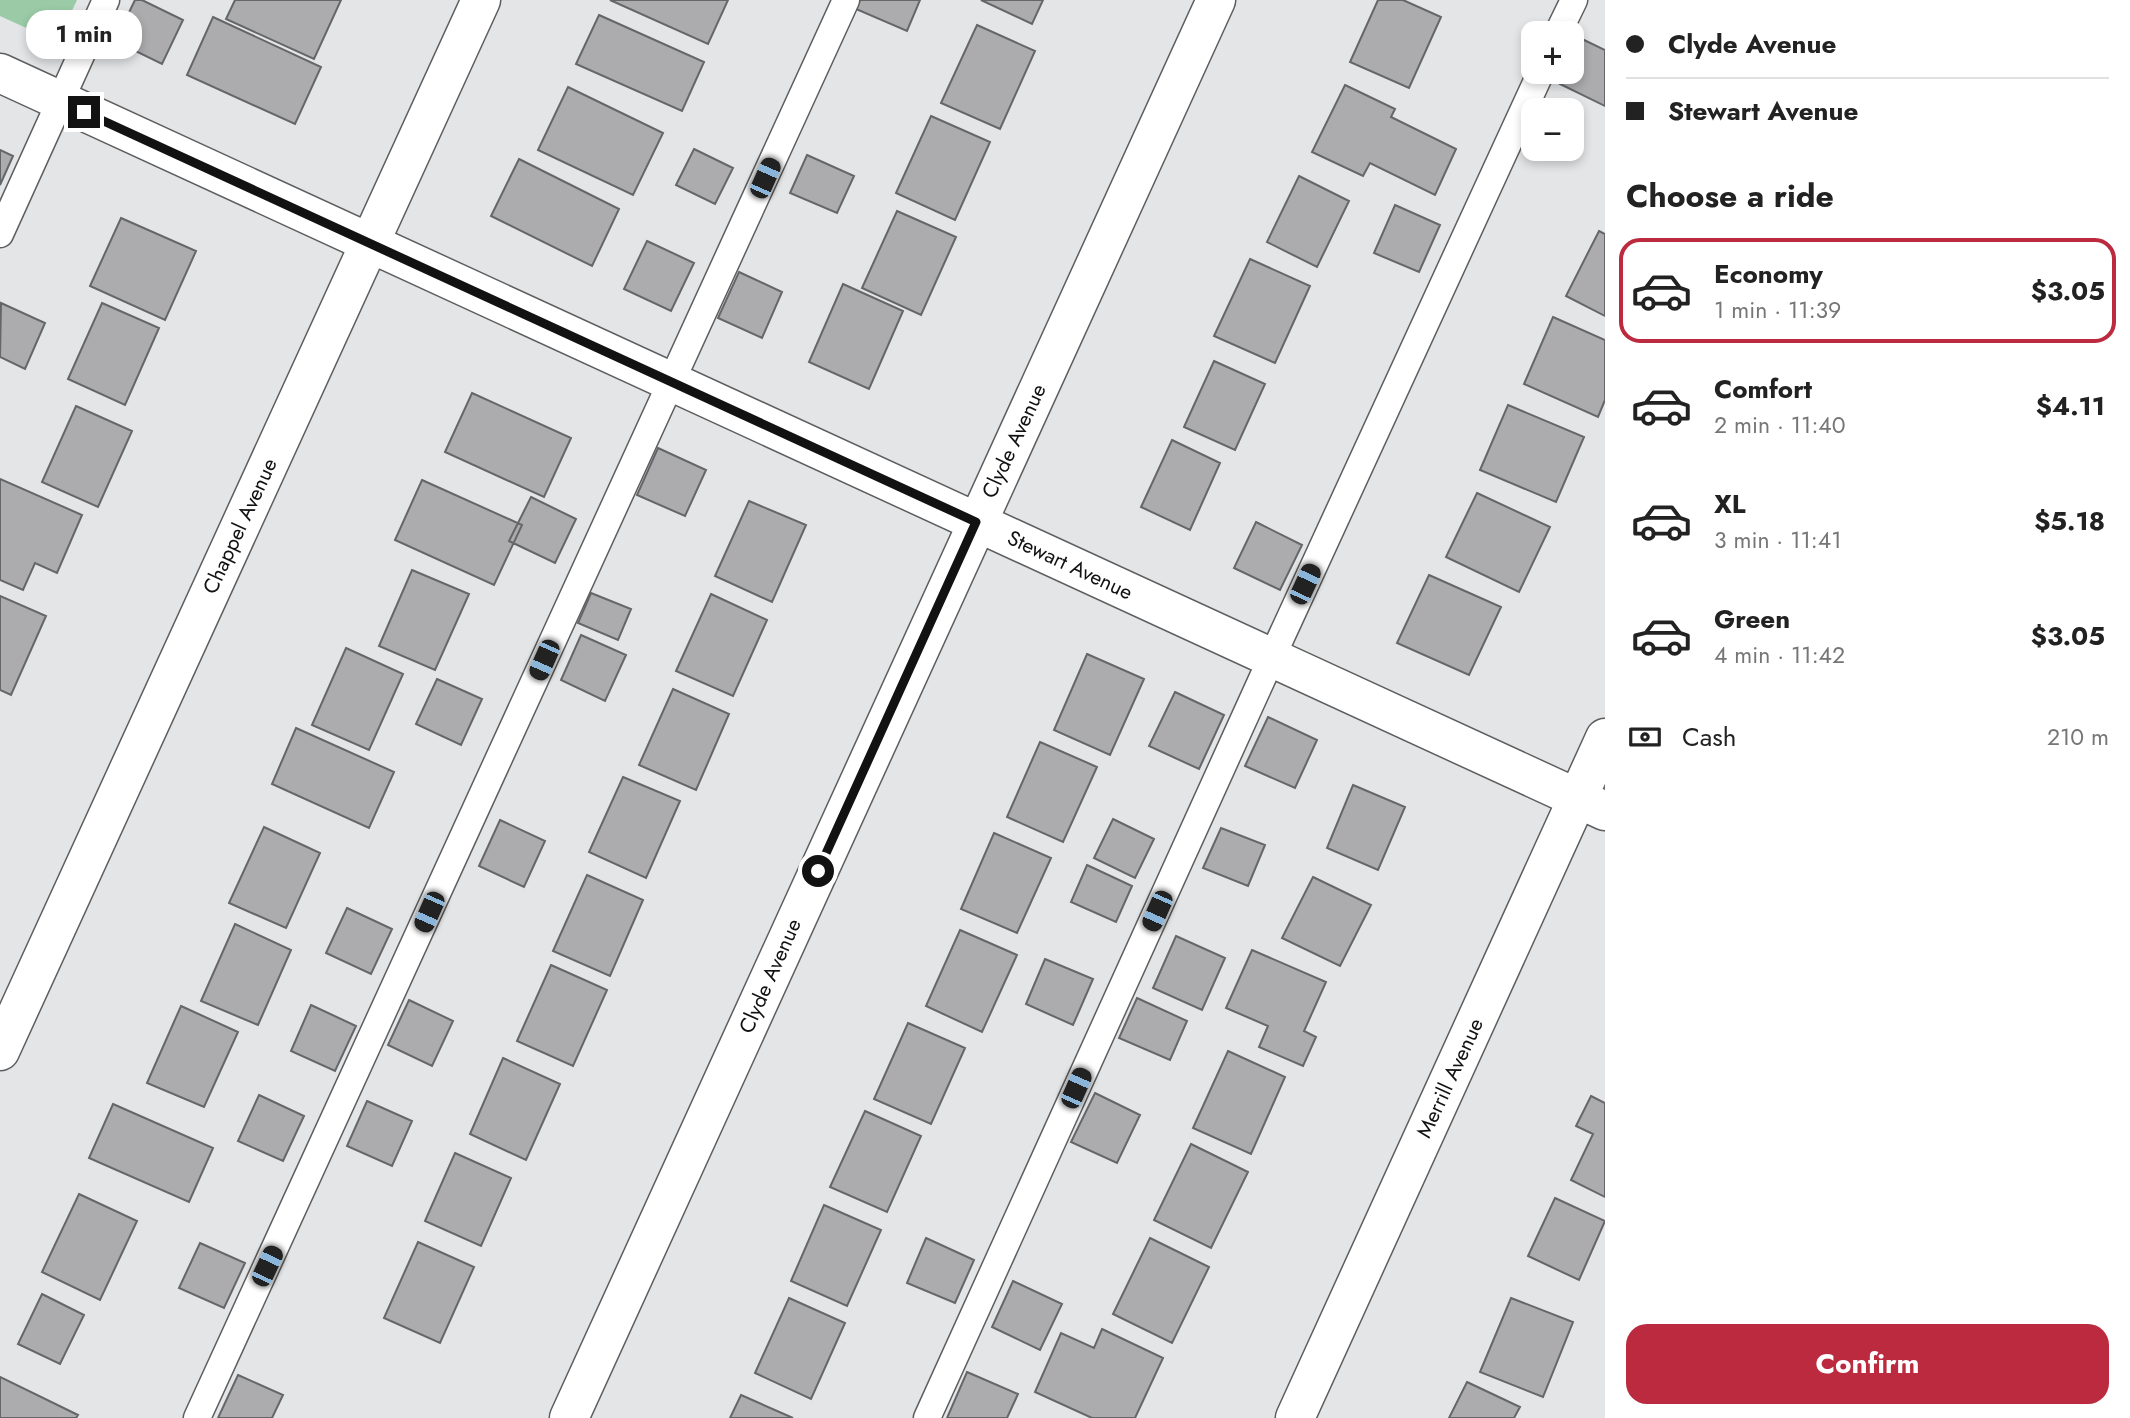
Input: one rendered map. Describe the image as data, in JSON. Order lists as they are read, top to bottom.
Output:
{
  "streets": {
    "street": [
      "Clyde Avenue",
      "Chappel Avenue",
      "Stewart Avenue",
      "Merrill Avenue"
    ]
  },
  "crossings": [
    ["Clyde Avenue", "Stewart Avenue"],
    ["Chappel Avenue", "Stewart Avenue"],
    ["Stewart Avenue", "Merrill Avenue"]
  ],
  "page": {
    "banner": ["Clyde Avenue", "Stewart Avenue"],
    "bubble": "1 min",
    "map_buttons": ["+", "−"],
    "heading": "Choose a ride",
    "list": [
      {
        "name": "Economy",
        "note": "1 min · 11:39",
        "value": "$3.05"
      },
      {
        "name": "Comfort",
        "note": "2 min · 11:40",
        "value": "$4.11"
      },
      {
        "name": "XL",
        "note": "3 min · 11:41",
        "value": "$5.18"
      },
      {
        "name": "Green",
        "note": "4 min · 11:42",
        "value": "$3.05"
      }
    ],
    "pay": ["Cash", "210 m"],
    "buttons": "Confirm"
  }
}
